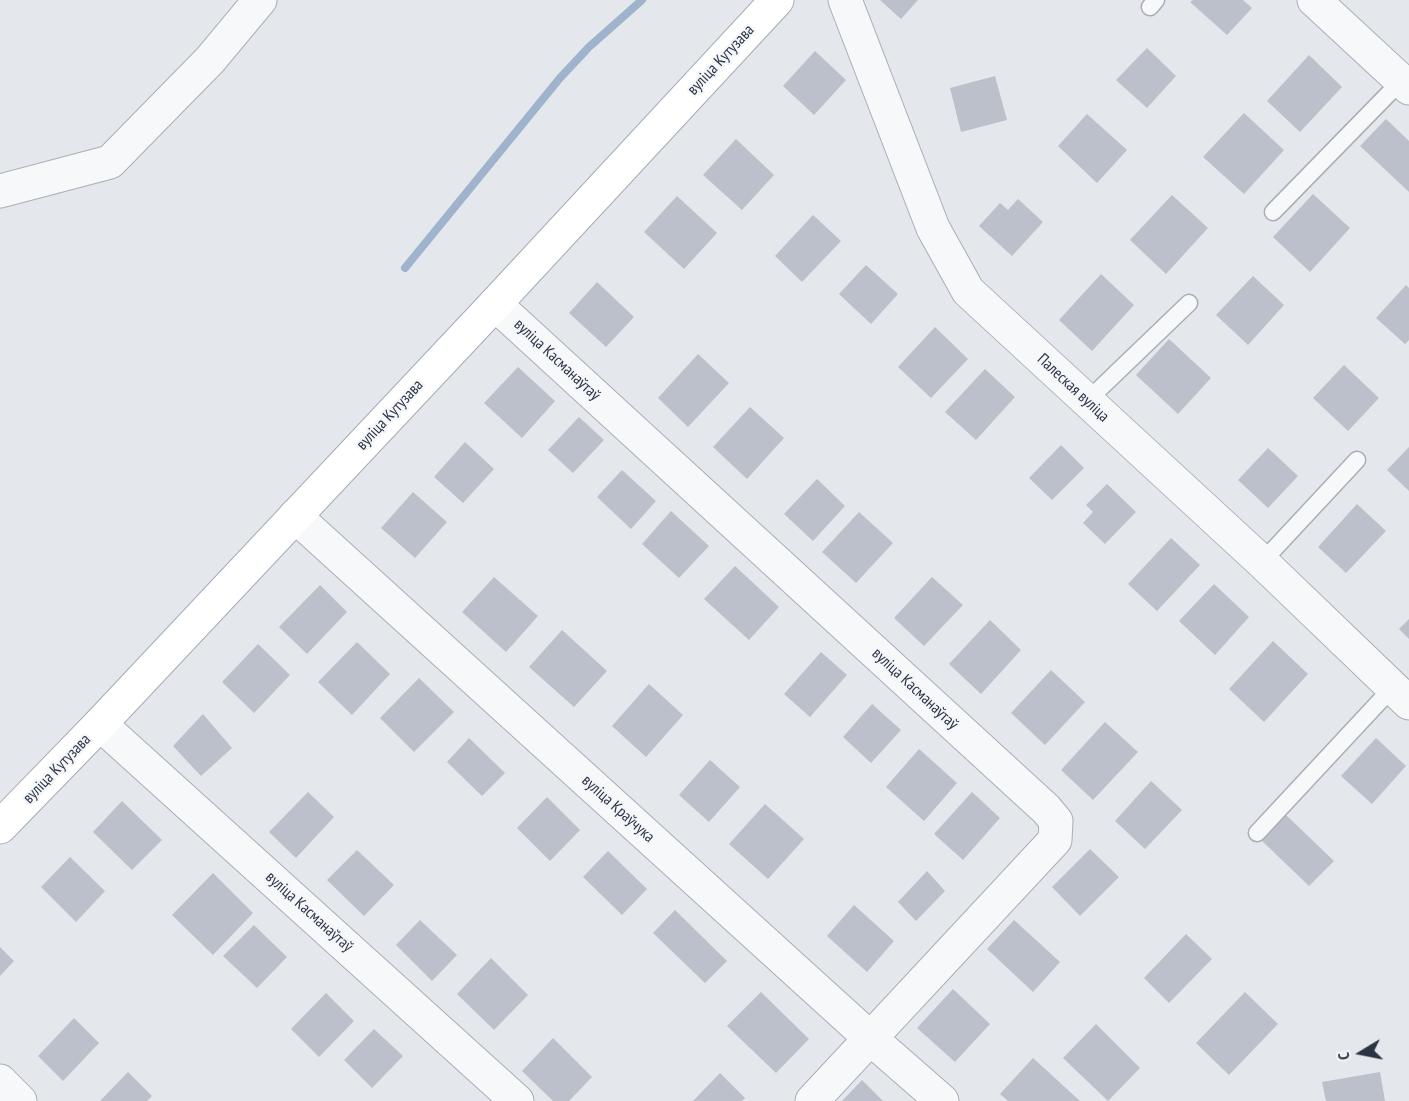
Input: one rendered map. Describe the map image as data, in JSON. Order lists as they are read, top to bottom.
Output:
{
  "streets": {
    "main road": ["вуліца Кутузава"],
    "street": ["вуліца Касманаўтаў", "Палеская вуліца", "вуліца Краўчука"]
  },
  "crossings": [
    ["вуліца Кутузава", "вуліца Касманаўтаў"],
    ["вуліца Кутузава", "вуліца Краўчука"],
    ["вуліца Касманаўтаў", "вуліца Краўчука"]
  ],
  "north": "left"
}
